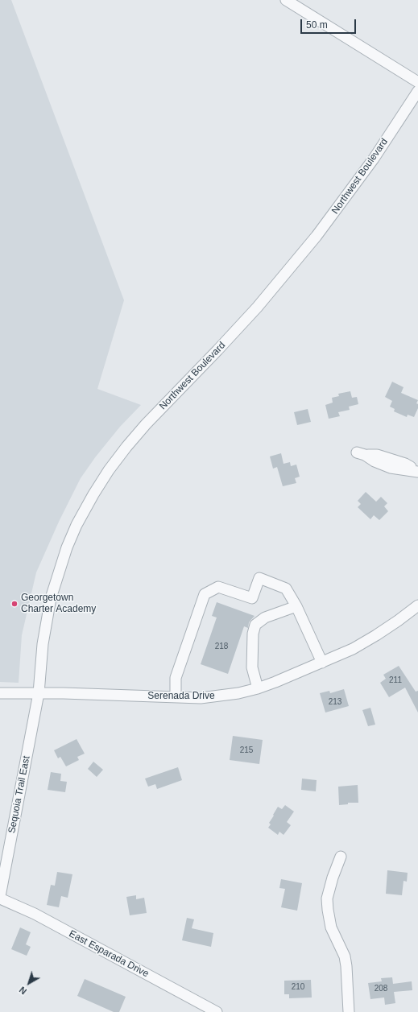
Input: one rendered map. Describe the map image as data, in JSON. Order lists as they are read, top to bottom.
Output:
{
  "streets": {
    "street": [
      "Northwest Boulevard",
      "Serenada Drive",
      "Sequoia Trail East",
      "East Esparada Drive"
    ]
  },
  "crossings": [
    ["Northwest Boulevard", "Serenada Drive"],
    ["Northwest Boulevard", "Sequoia Trail East"],
    ["Serenada Drive", "Sequoia Trail East"],
    ["Sequoia Trail East", "East Esparada Drive"]
  ],
  "places": ["Georgetown Charter Academy"],
  "house_numbers": [
    "218",
    "211",
    "213",
    "215",
    "210",
    "208"
  ],
  "scale_bar": "50 m",
  "north": "bottom left"
}
